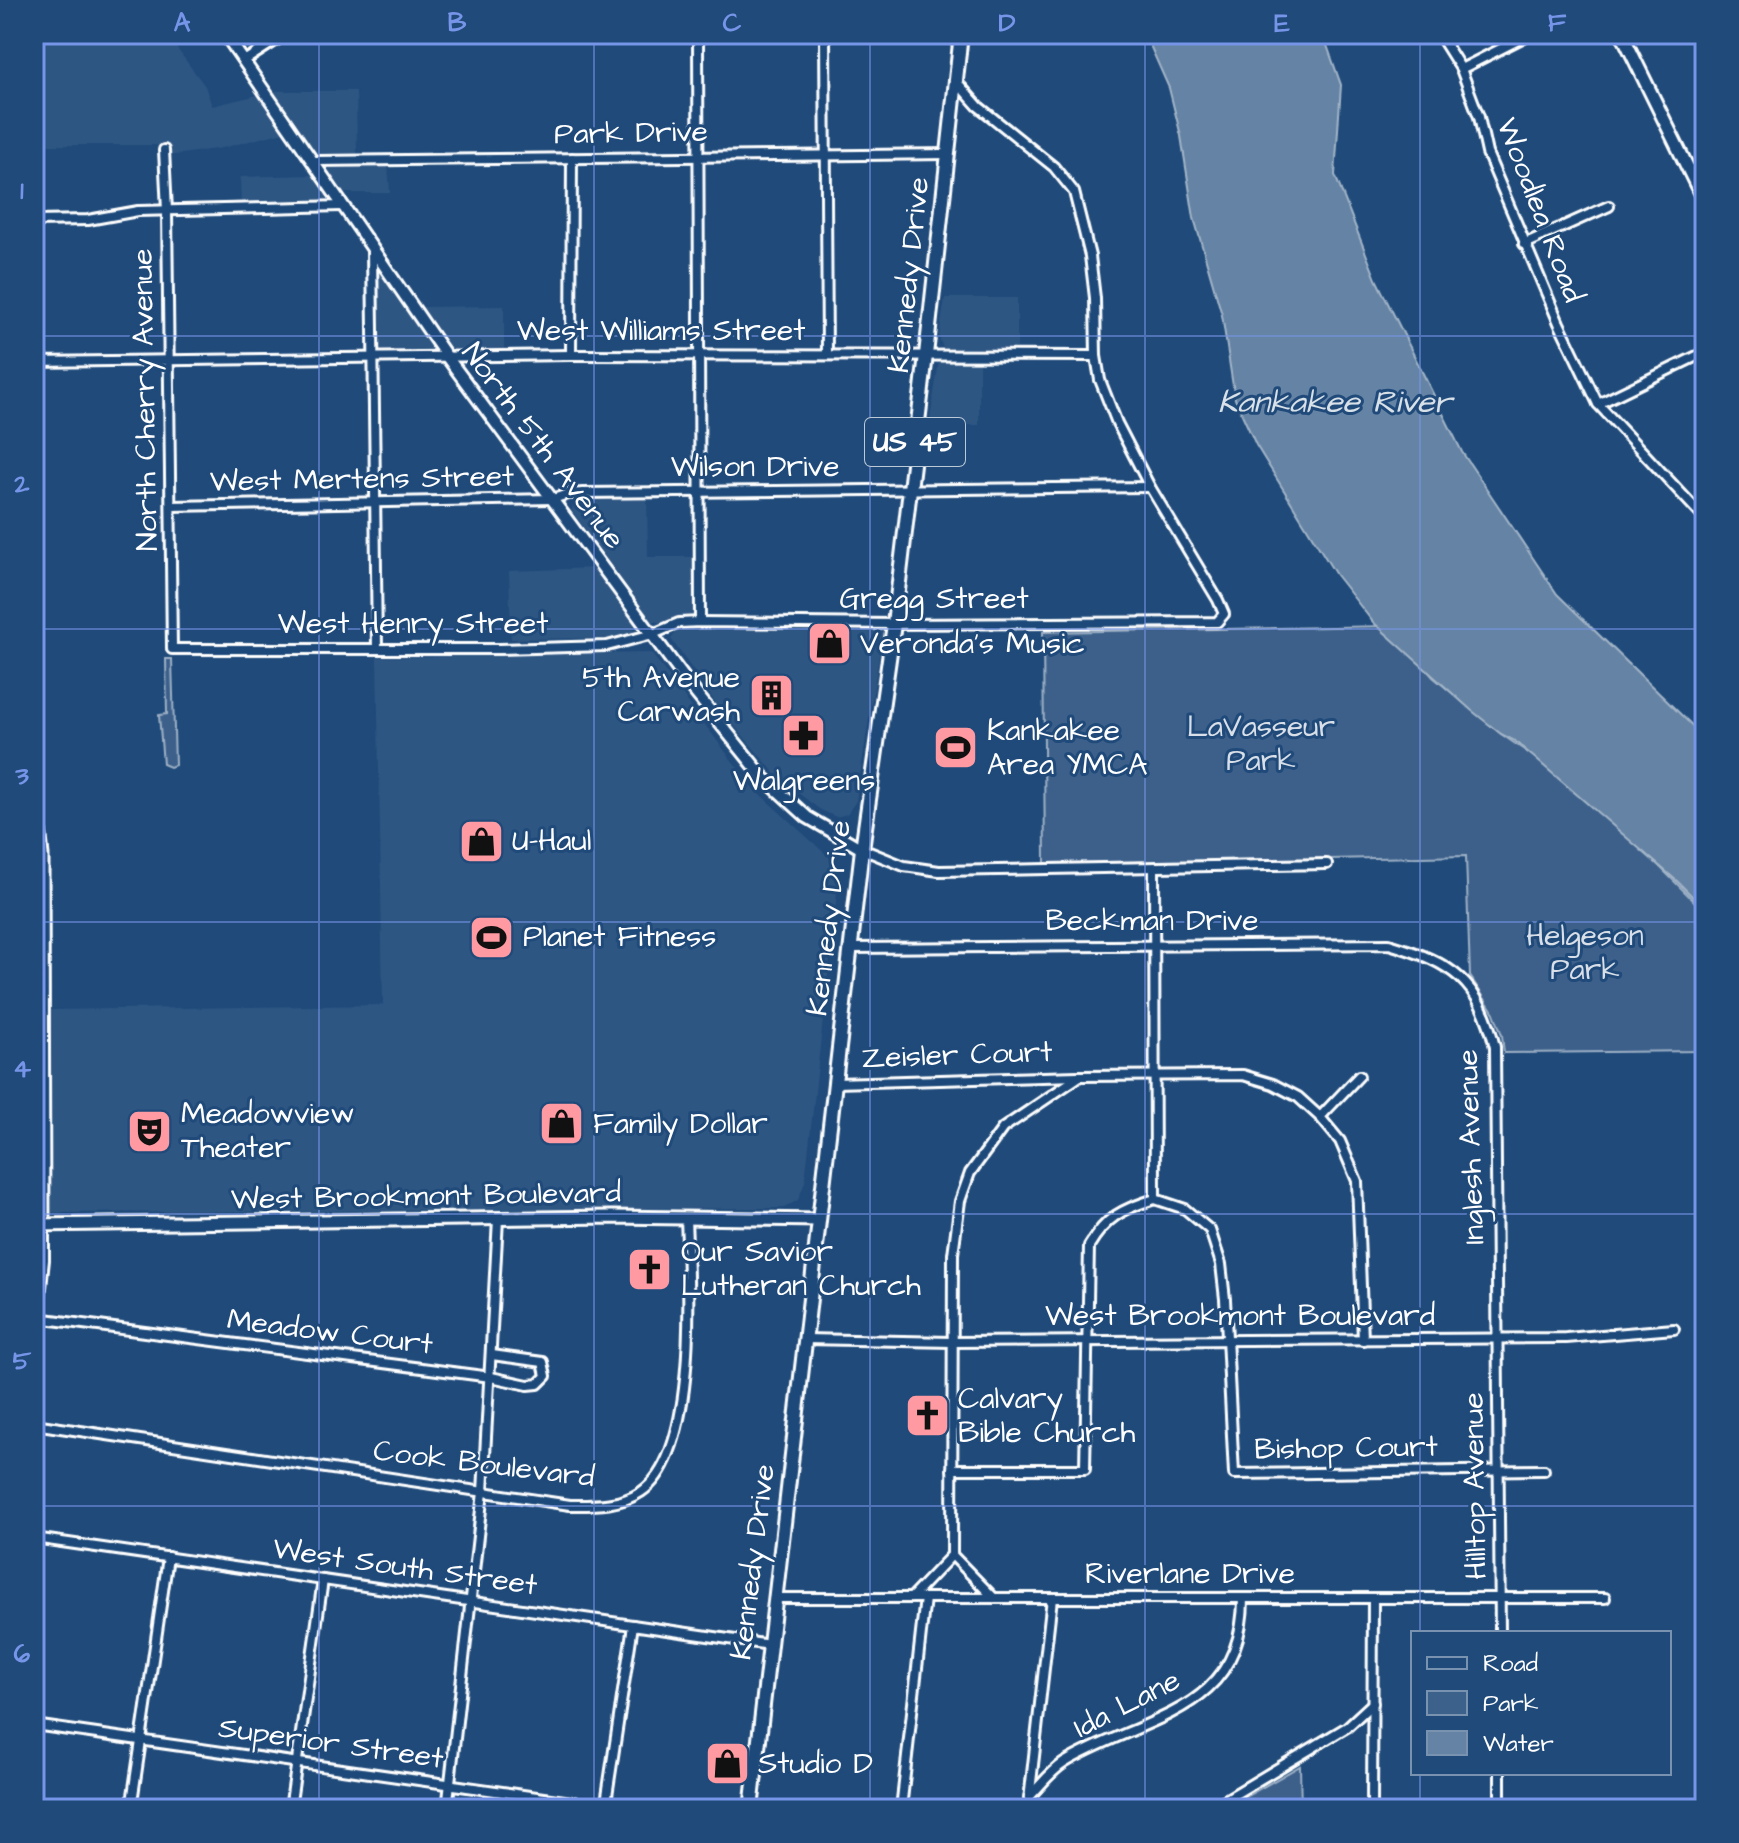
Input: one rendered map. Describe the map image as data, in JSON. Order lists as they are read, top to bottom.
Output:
{
  "streets": {
    "main road": ["Kennedy Drive", "US 45", "West Brookmont Boulevard"],
    "street": [
      "Park Drive",
      "Woodlea Road",
      "West Williams Street",
      "North Cherry Avenue",
      "North 5th Avenue",
      "Wilson Drive",
      "West Mertens Street",
      "Gregg Street",
      "West Henry Street",
      "Beckman Drive",
      "Zeisler Court",
      "Inglesh Avenue",
      "Meadow Court",
      "Bishop Court",
      "Cook Boulevard",
      "Hilltop Avenue",
      "West South Street",
      "Riverlane Drive",
      "Ida Lane",
      "Superior Street"
    ]
  },
  "crossings": [
    ["Park Drive", "Kennedy Drive"],
    ["Park Drive", "North 5th Avenue"],
    ["Kennedy Drive", "West Williams Street"],
    ["Kennedy Drive", "North 5th Avenue"],
    ["Kennedy Drive", "Wilson Drive"],
    ["Kennedy Drive", "Gregg Street"],
    ["Kennedy Drive", "Beckman Drive"],
    ["Kennedy Drive", "Zeisler Court"],
    ["Kennedy Drive", "West Brookmont Boulevard"],
    ["Kennedy Drive", "West South Street"],
    ["Kennedy Drive", "Riverlane Drive"],
    ["West Williams Street", "North Cherry Avenue"],
    ["West Williams Street", "North 5th Avenue"],
    ["North Cherry Avenue", "West Mertens Street"],
    ["North Cherry Avenue", "West Henry Street"],
    ["North 5th Avenue", "Wilson Drive"],
    ["North 5th Avenue", "West Mertens Street"],
    ["North 5th Avenue", "Gregg Street"],
    ["North 5th Avenue", "West Henry Street"],
    ["Wilson Drive", "West Mertens Street"],
    ["Wilson Drive", "Gregg Street"],
    ["Gregg Street", "West Henry Street"],
    ["Beckman Drive", "Inglesh Avenue"],
    ["Zeisler Court", "West Brookmont Boulevard"],
    ["Inglesh Avenue", "West Brookmont Boulevard"],
    ["Inglesh Avenue", "Hilltop Avenue"],
    ["West Brookmont Boulevard", "Bishop Court"],
    ["West Brookmont Boulevard", "Cook Boulevard"],
    ["West Brookmont Boulevard", "Hilltop Avenue"],
    ["Bishop Court", "Hilltop Avenue"],
    ["Hilltop Avenue", "Riverlane Drive"],
    ["Riverlane Drive", "Ida Lane"]
  ],
  "water": ["Kankakee River"],
  "parks": ["LaVasseur Park", "Helgeson Park"],
  "places": {
    "shop": [
      "Veronda's Music",
      "U-Haul",
      "Family Dollar",
      "Studio D"
    ],
    "building": ["5th Avenue Carwash"],
    "pharmacy": ["Walgreens"],
    "sports": ["Kankakee Area YMCA", "Planet Fitness"],
    "theatre": ["Meadowview Theater"],
    "church": ["Our Savior Lutheran Church", "Calvary Bible Church"]
  },
  "legend": ["Road", "Park", "Water"],
  "grid": {
    "columns": [
      "A",
      "B",
      "C",
      "D",
      "E",
      "F"
    ],
    "rows": [
      "1",
      "2",
      "3",
      "4",
      "5",
      "6"
    ]
  }
}
